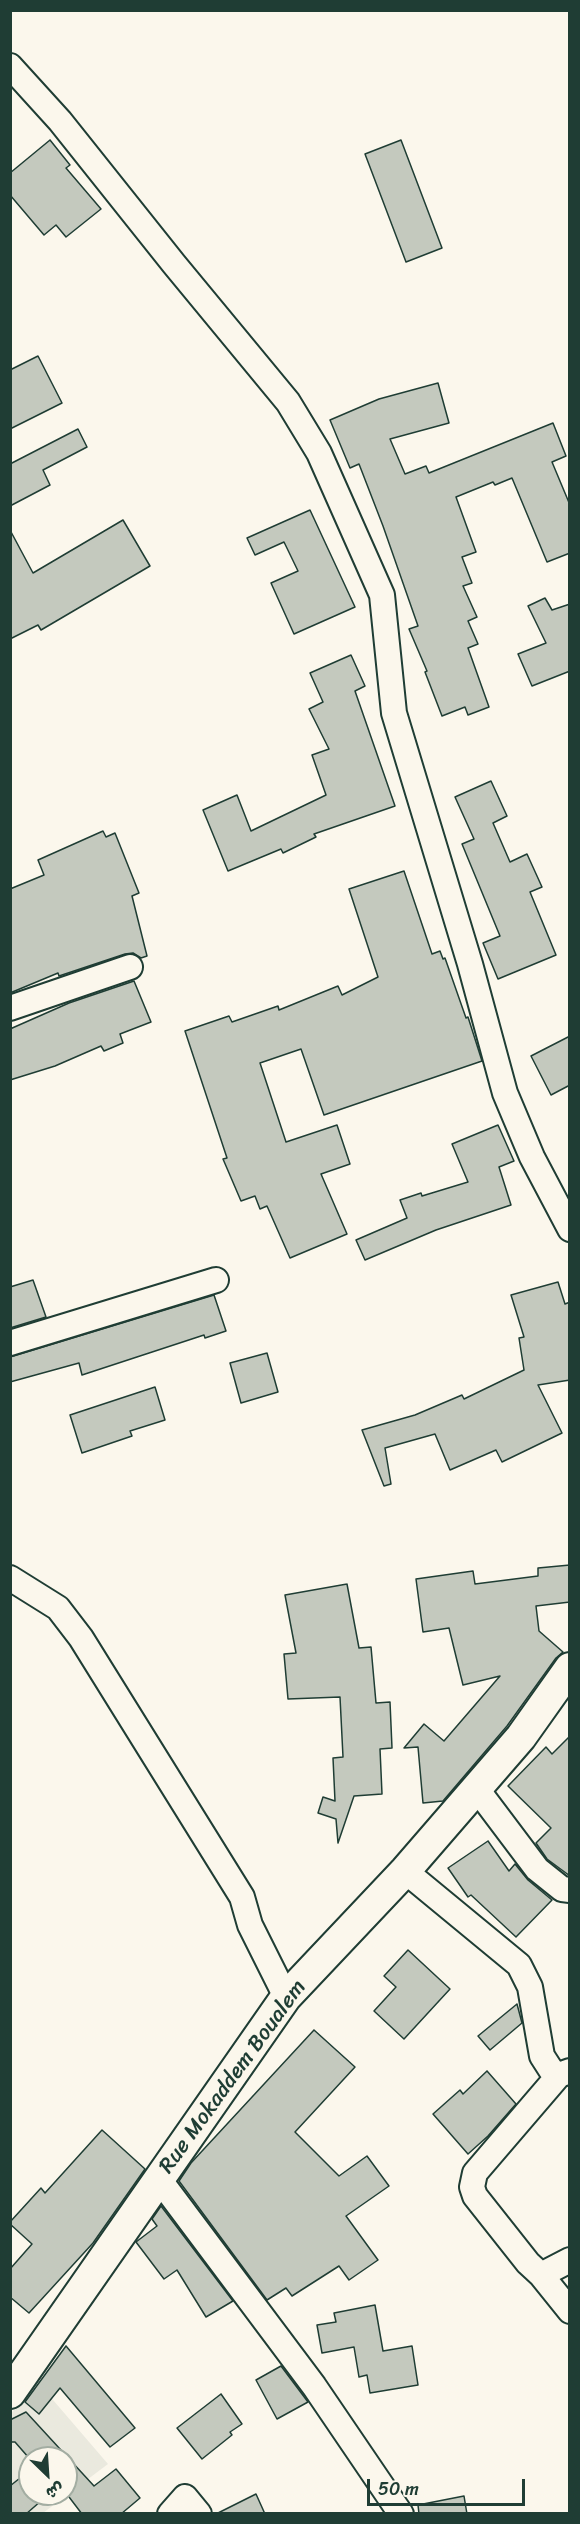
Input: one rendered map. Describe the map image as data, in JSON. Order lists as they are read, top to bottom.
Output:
{
  "streets": {
    "street": ["Rue Mokaddem Boualem"]
  },
  "scale_bar": "50 m",
  "north": "bottom right"
}
